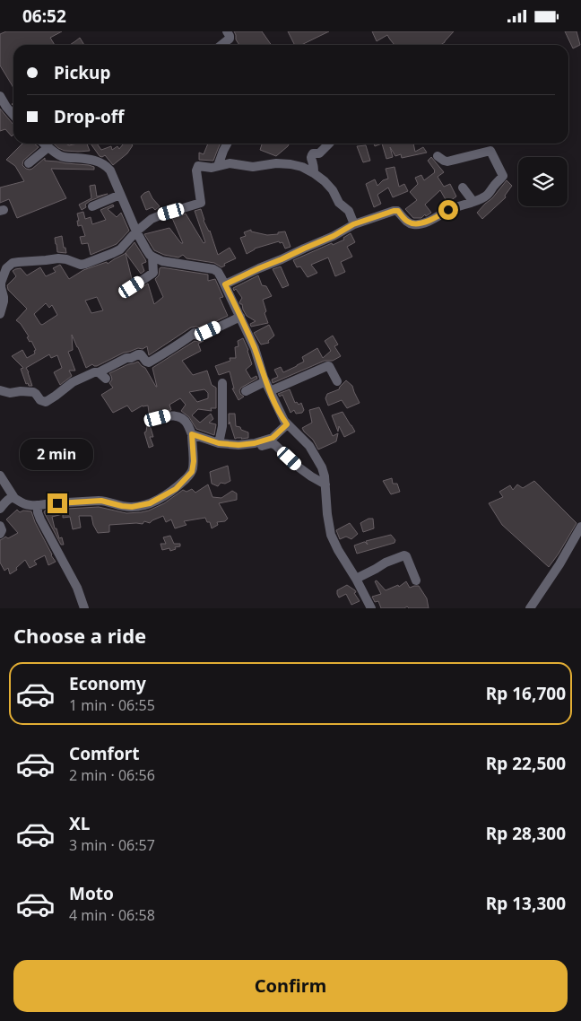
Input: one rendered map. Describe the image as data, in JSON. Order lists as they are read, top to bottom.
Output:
{
  "page": {
    "status": "06:52",
    "banner": ["Pickup", "Drop-off"],
    "bubble": "2 min",
    "heading": "Choose a ride",
    "list": [
      {
        "name": "Economy",
        "note": "1 min · 06:55",
        "value": "Rp 16,700"
      },
      {
        "name": "Comfort",
        "note": "2 min · 06:56",
        "value": "Rp 22,500"
      },
      {
        "name": "XL",
        "note": "3 min · 06:57",
        "value": "Rp 28,300"
      },
      {
        "name": "Moto",
        "note": "4 min · 06:58",
        "value": "Rp 13,300"
      }
    ],
    "buttons": "Confirm"
  }
}
